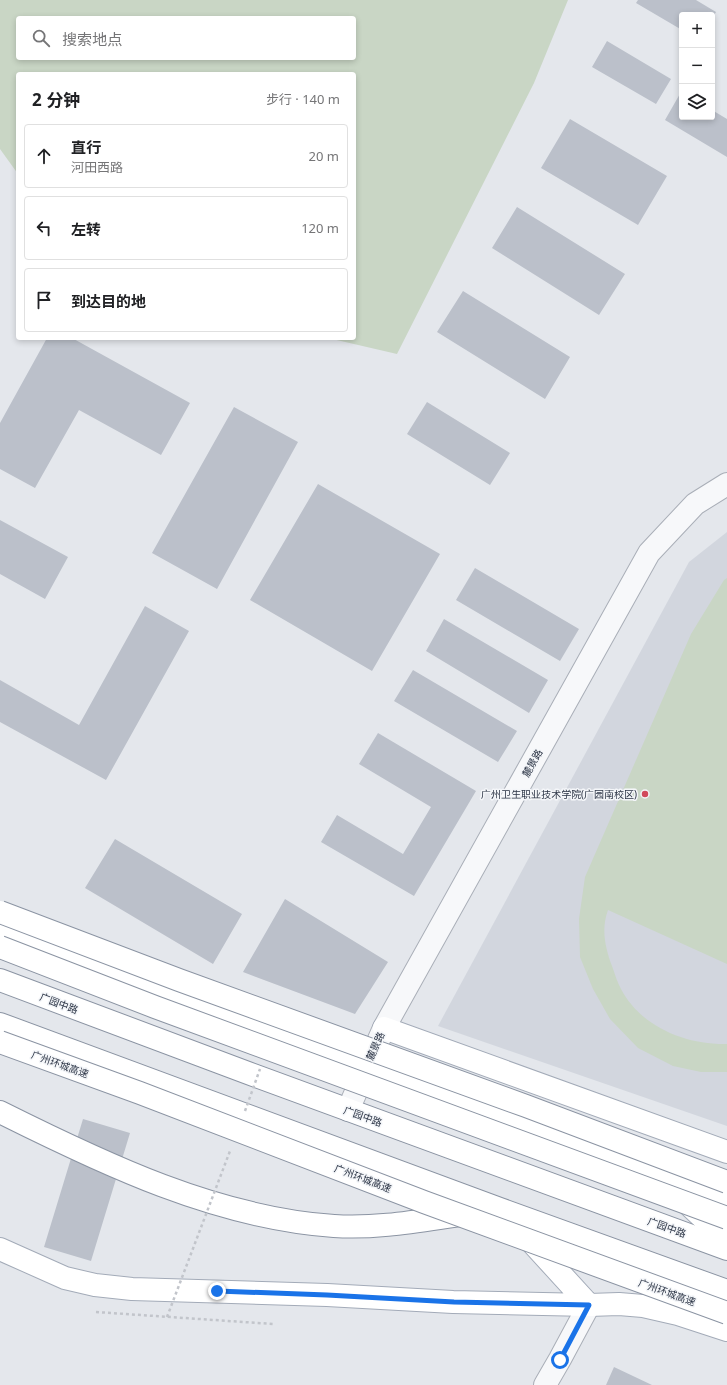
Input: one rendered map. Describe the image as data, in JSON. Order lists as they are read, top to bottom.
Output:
{
  "streets": {
    "main road": ["广园中路", "广州环城高速"],
    "street": ["麓景路"]
  },
  "crossings": [
    ["麓景路", "广园中路"]
  ],
  "places": ["广州卫生职业技术学院(广园南校区)"],
  "page": {
    "map_buttons": ["+", "−"],
    "search": "搜索地点",
    "heading": ["2 分钟", "步行 · 140 m"],
    "list": [
      ["直行", "河田西路", "20 m"],
      ["左转", "120 m"],
      "到达目的地"
    ]
  }
}
